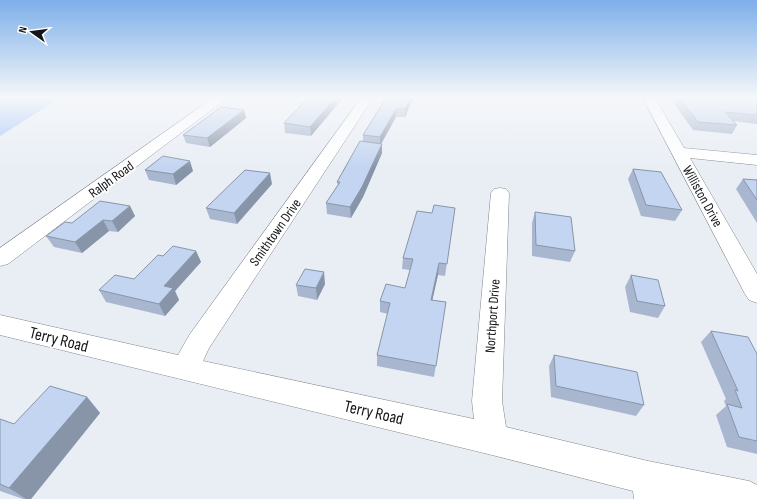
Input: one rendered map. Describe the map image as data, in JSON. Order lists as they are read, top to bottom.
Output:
{
  "streets": {
    "street": [
      "Ralph Road",
      "Williston Drive",
      "Smithtown Drive",
      "Northport Drive",
      "Terry Road"
    ]
  },
  "crossings": [
    ["Smithtown Drive", "Terry Road"],
    ["Northport Drive", "Terry Road"]
  ],
  "north": "left"
}
